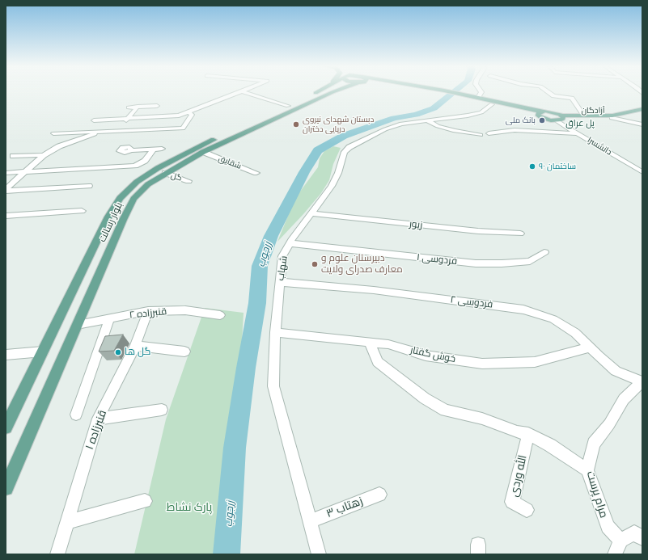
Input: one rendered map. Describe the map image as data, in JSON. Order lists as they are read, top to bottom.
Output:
{
  "streets": {
    "main road": ["آزادگان", "بلوار رسالت"],
    "street": [
      "دانشسرا",
      "شقایق",
      "گل",
      "زیور",
      "فردوسی ۱",
      "شهاب",
      "فردوسی ۲",
      "قنبرزاده ۲",
      "خوش گفتار",
      "قنبرزاده ۱",
      "الله وردی",
      "مرام پرست",
      "زهتاب ۳"
    ]
  },
  "crossings": [
    ["شقایق", "بلوار رسالت"],
    ["گل", "بلوار رسالت"],
    ["بلوار رسالت", "قنبرزاده ۲"],
    ["زیور", "شهاب"],
    ["فردوسی ۱", "شهاب"],
    ["شهاب", "فردوسی ۲"],
    ["شهاب", "خوش گفتار"],
    ["شهاب", "زهتاب ۳"],
    ["فردوسی ۲", "خوش گفتار"],
    ["فردوسی ۲", "مرام پرست"],
    ["قنبرزاده ۲", "قنبرزاده ۱"]
  ],
  "districts": ["پل عراق"],
  "water": ["زرجوب"],
  "parks": ["پارک نشاط"],
  "places": [
    "بانک ملی",
    "دبستان شهدای نیروی دریایی دختران",
    "ساختمان ۹۰",
    "دبیرستان علوم و معارف صدرای ولایت",
    "گل ها"
  ]
}
